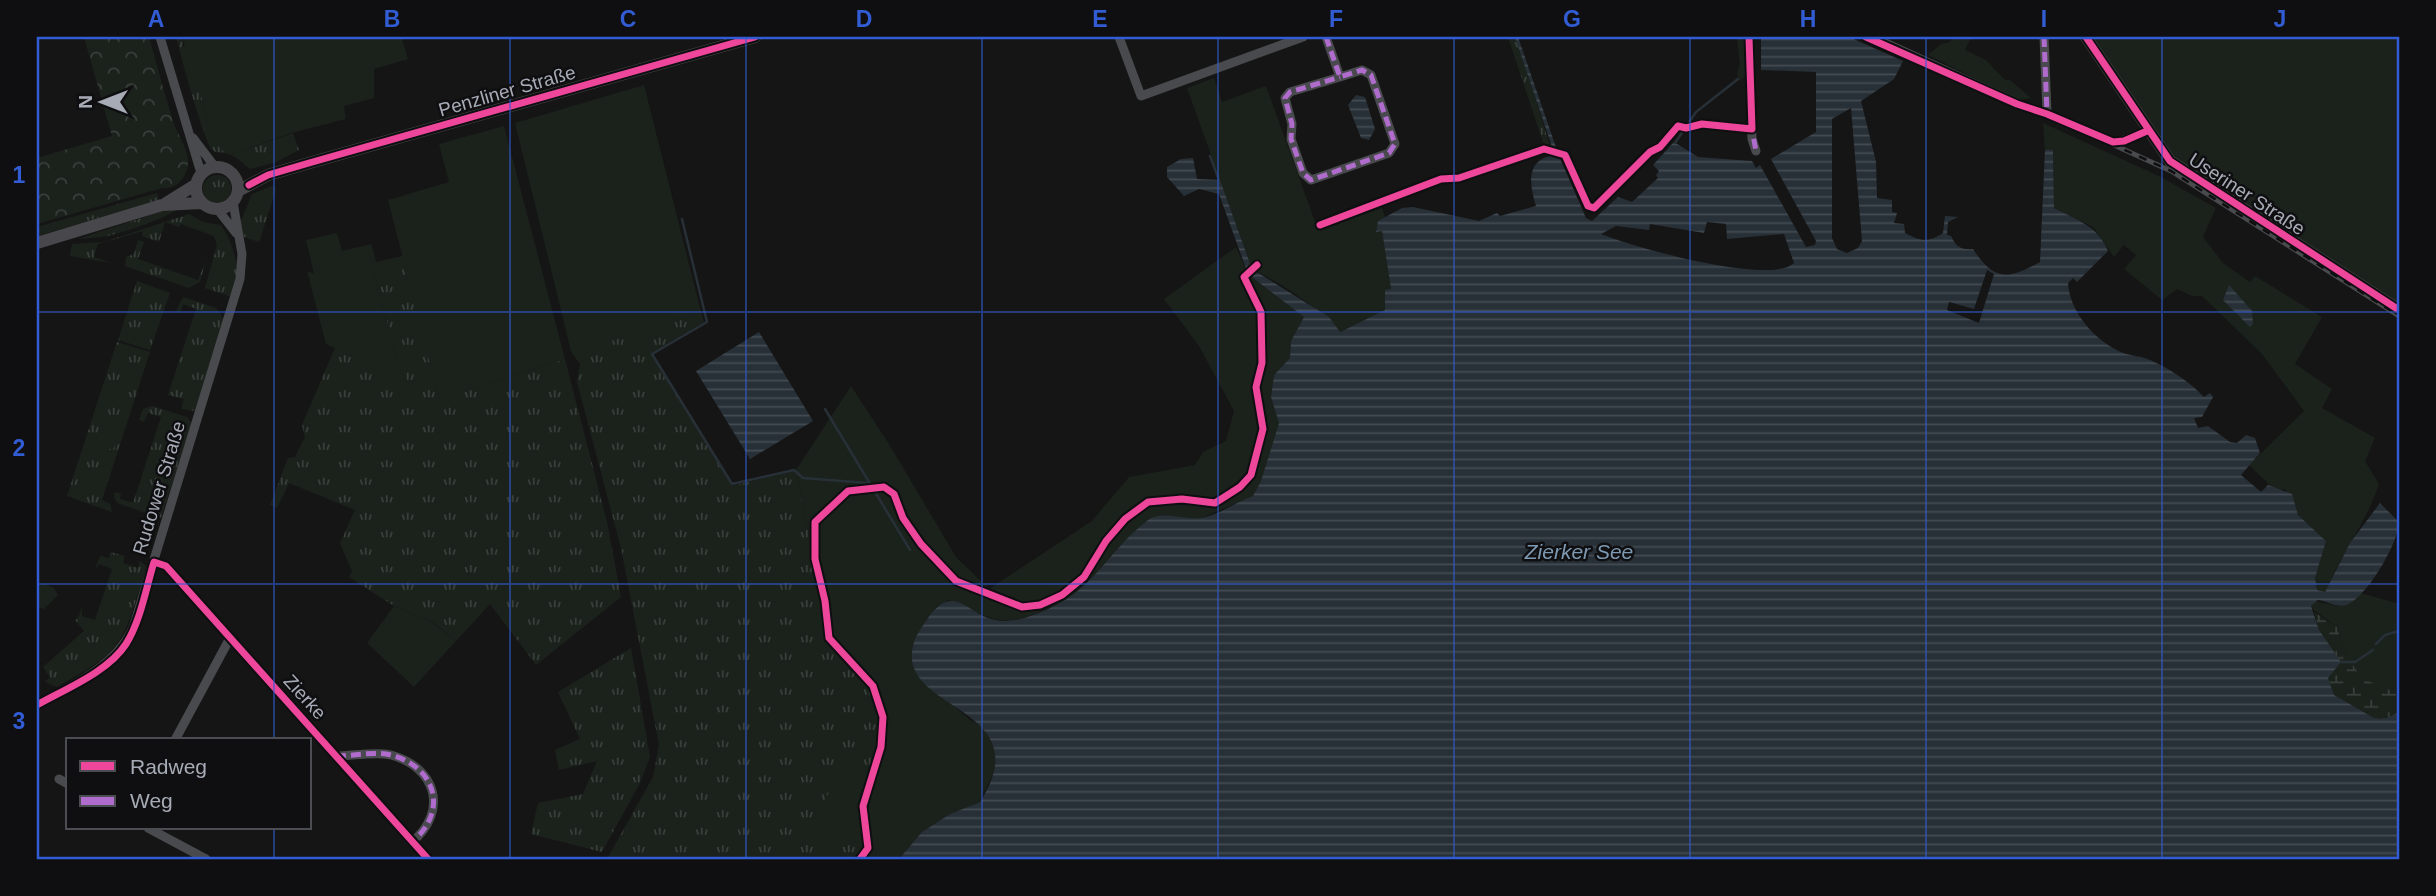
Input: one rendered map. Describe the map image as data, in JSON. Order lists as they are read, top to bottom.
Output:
{
  "streets": {
    "main road": ["Penzliner Straße", "Useriner Straße"],
    "street": ["Rudower Straße", "Zierke"]
  },
  "crossings": [
    ["Penzliner Straße", "Rudower Straße"],
    ["Rudower Straße", "Zierke"]
  ],
  "water": ["Zierker See"],
  "legend": ["Radweg", "Weg"],
  "north": "left",
  "grid": {
    "columns": [
      "A",
      "B",
      "C",
      "D",
      "E",
      "F",
      "G",
      "H",
      "I",
      "J"
    ],
    "rows": ["1", "2", "3"]
  }
}
